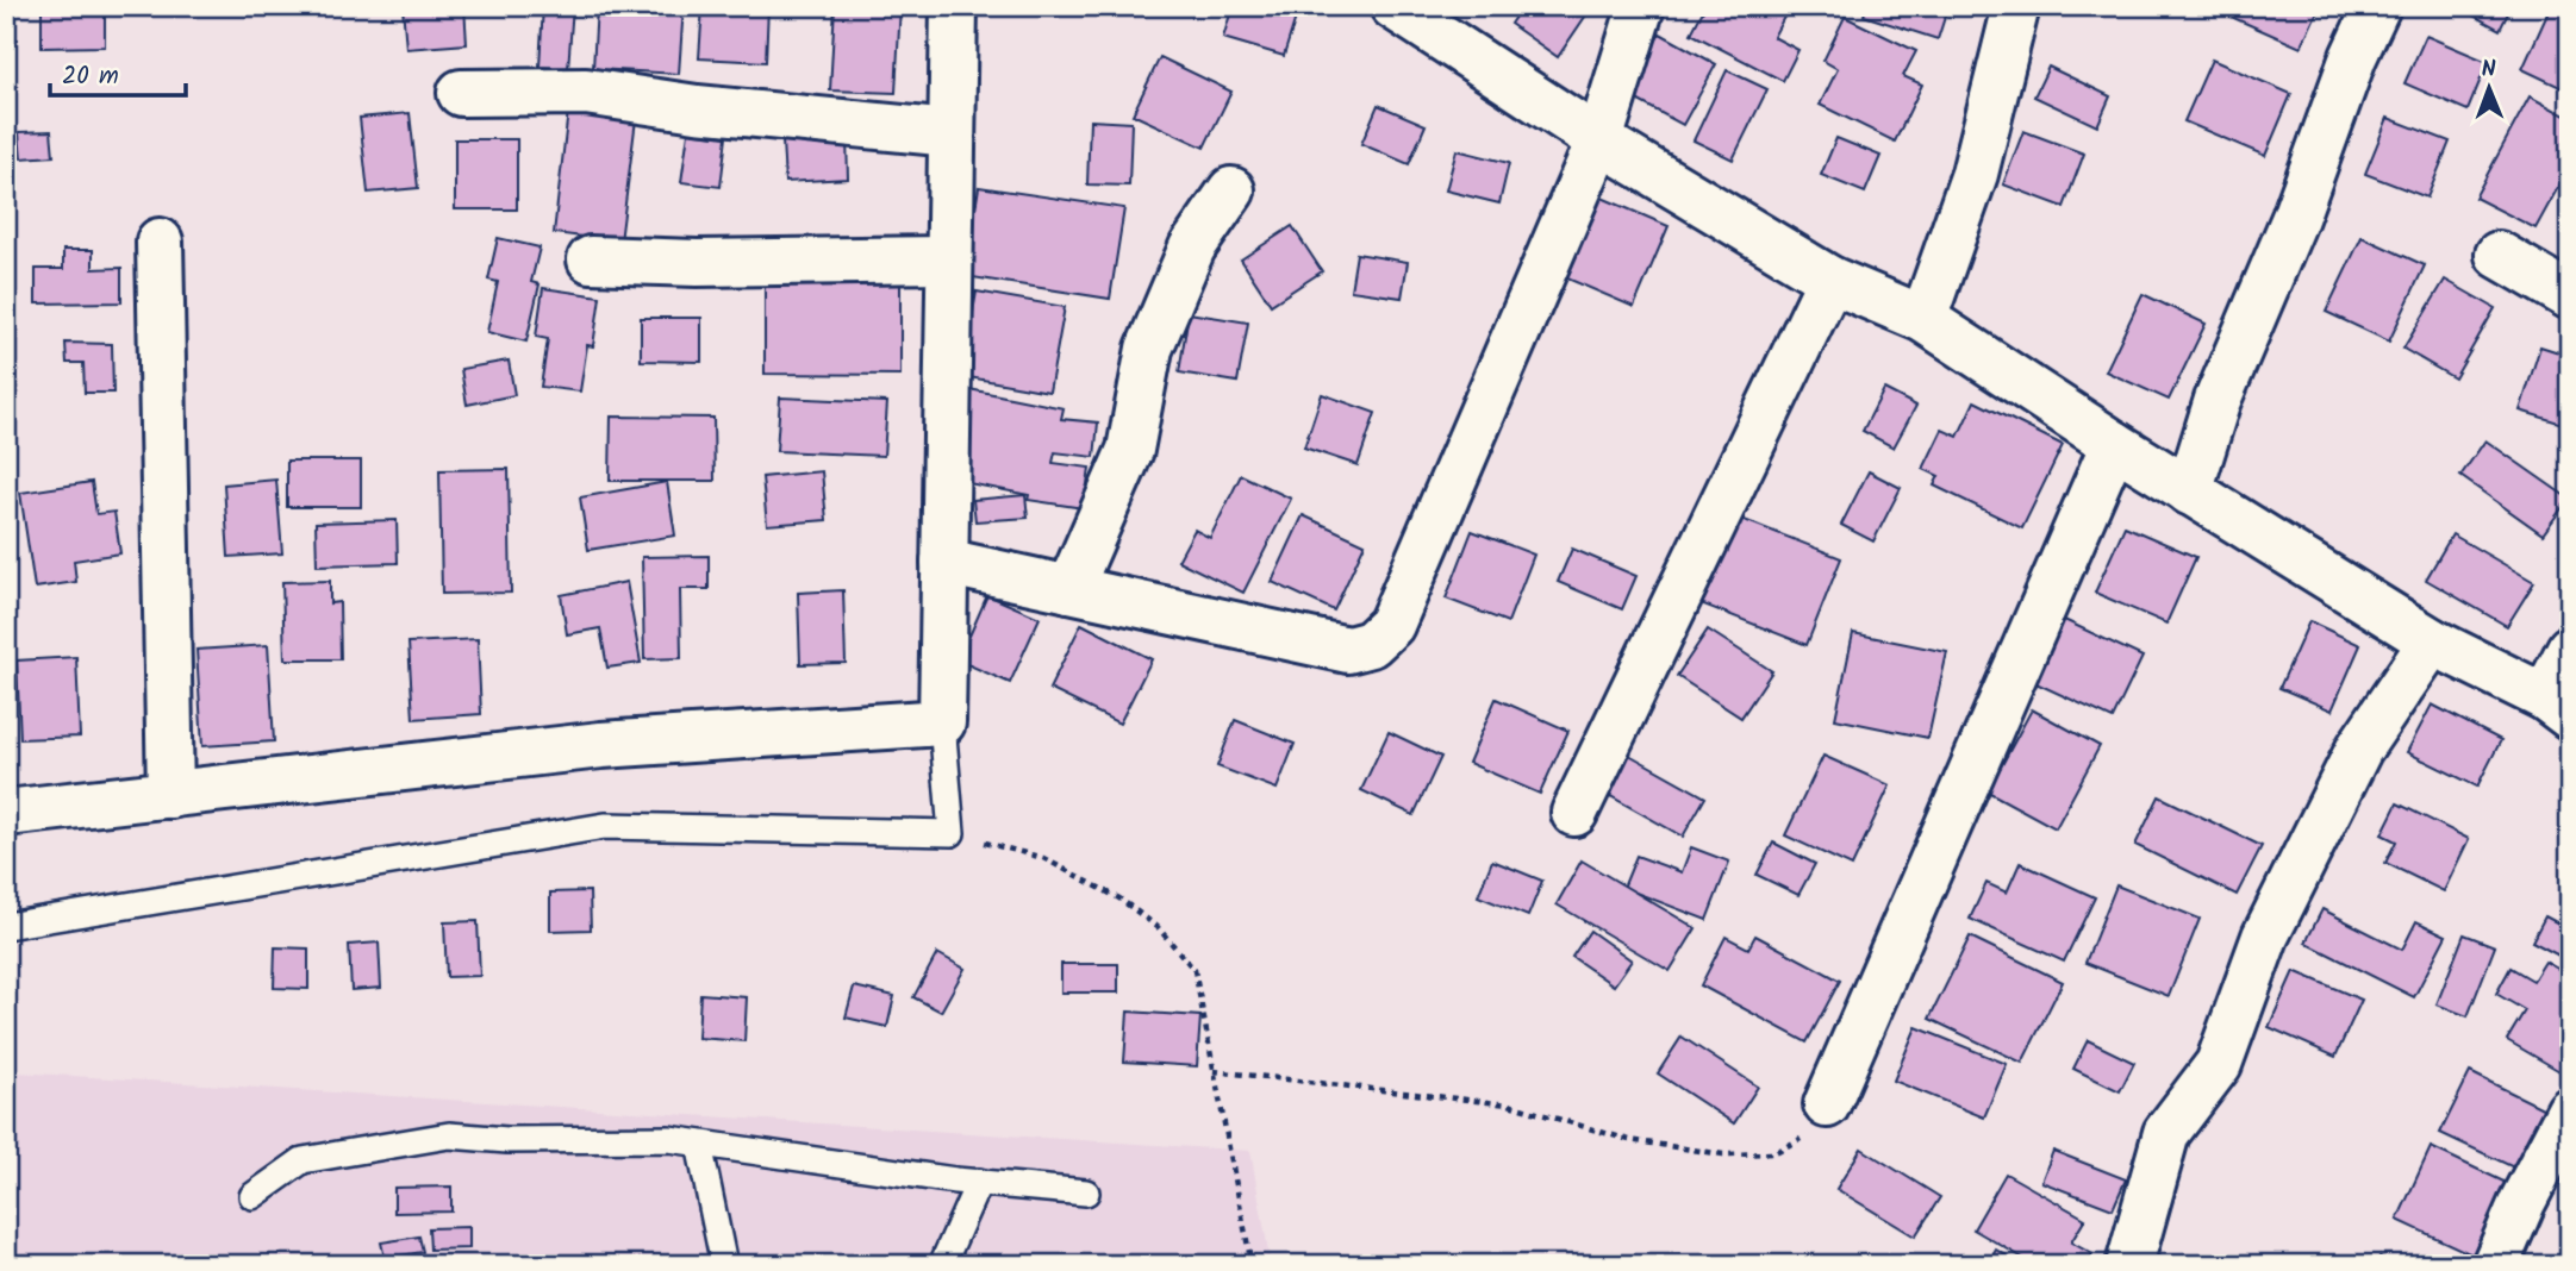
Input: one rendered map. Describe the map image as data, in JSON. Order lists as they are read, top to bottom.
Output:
{
  "scale_bar": "20 m",
  "north": "top"
}
